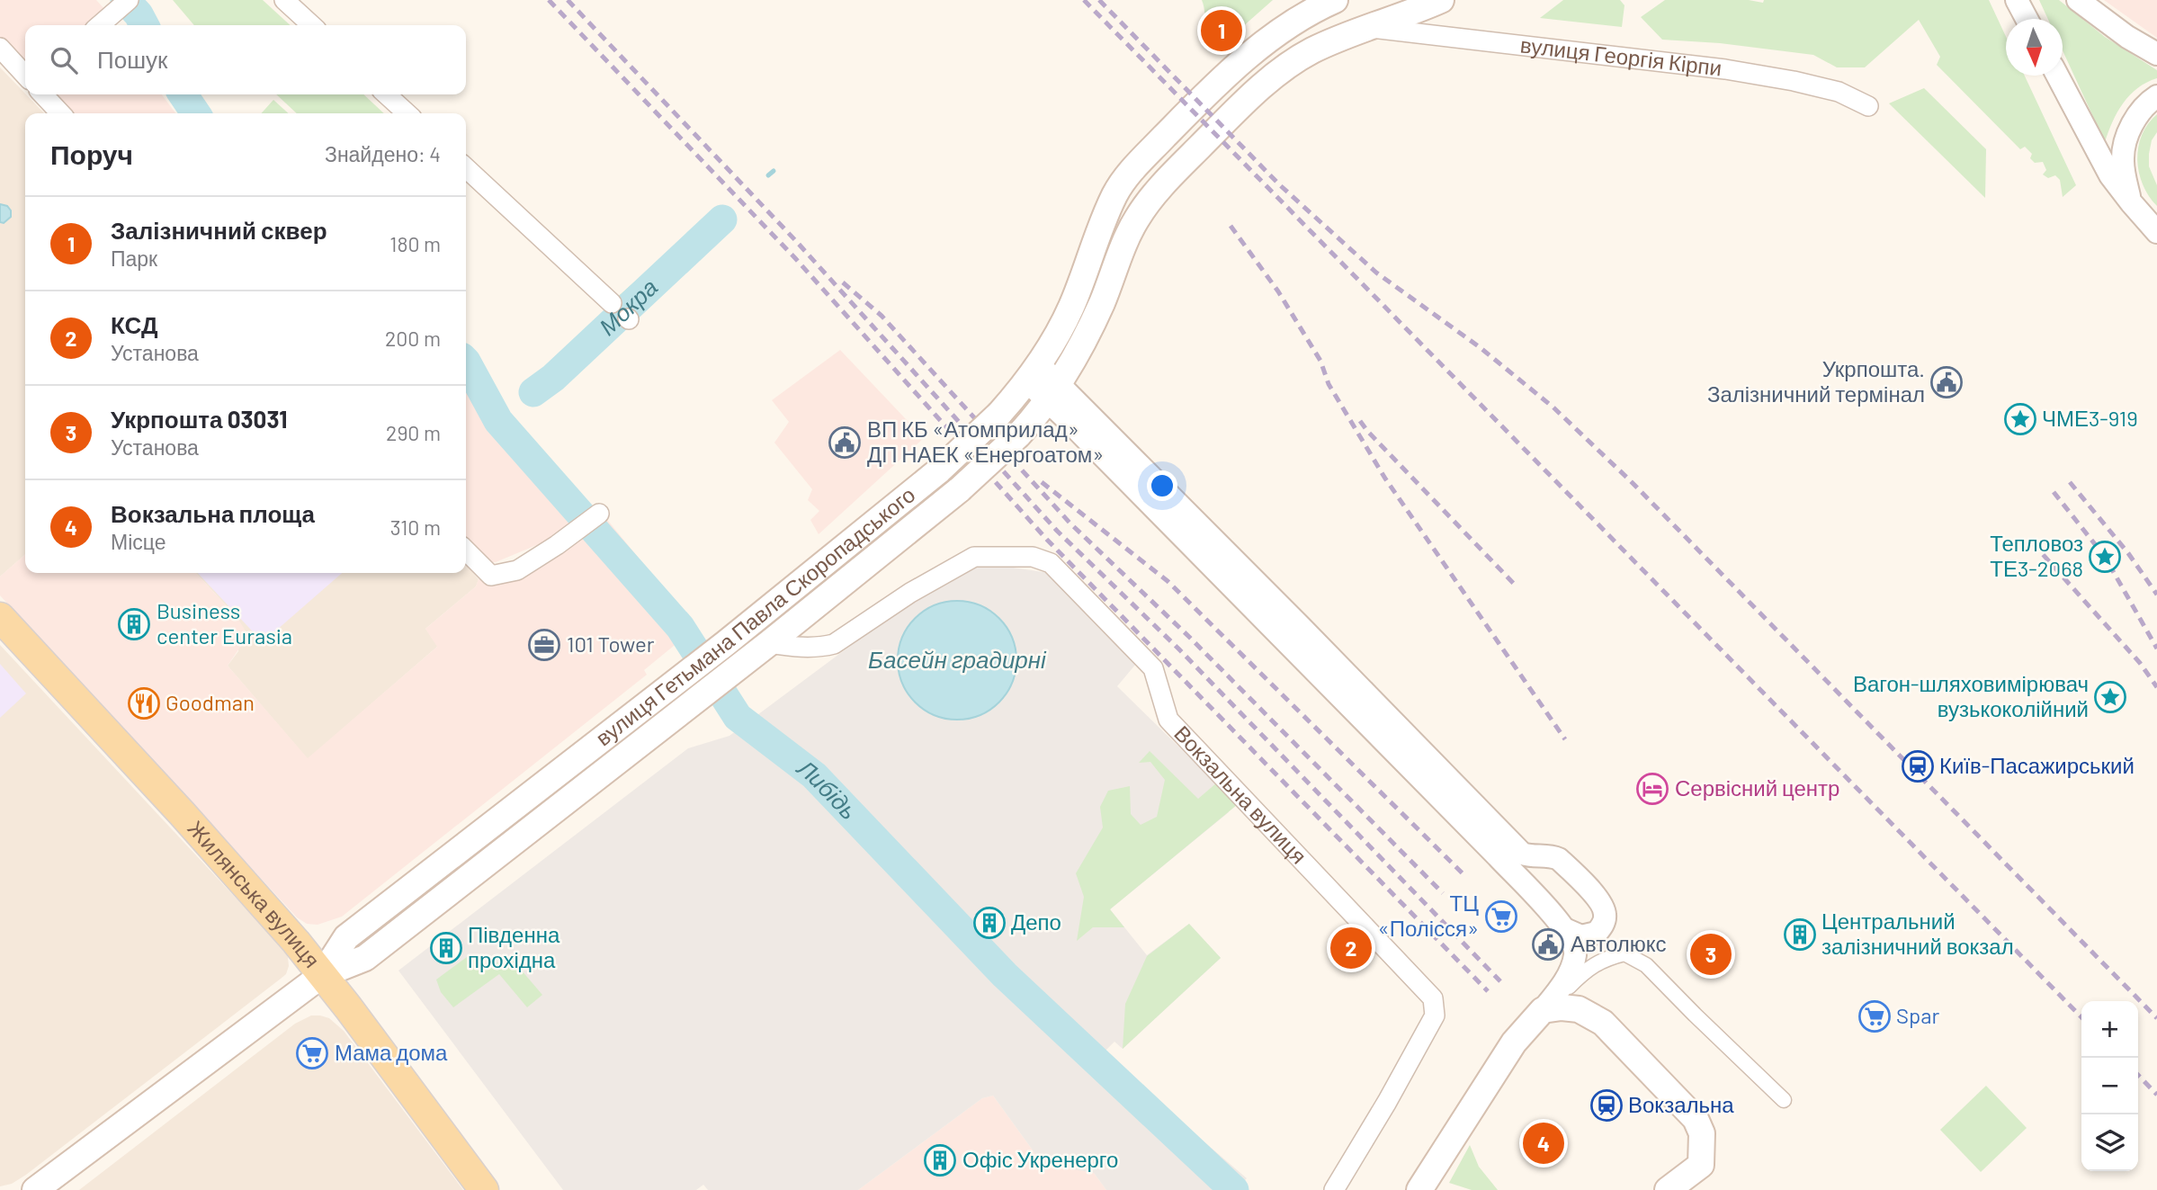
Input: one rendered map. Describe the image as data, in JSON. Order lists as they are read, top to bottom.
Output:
{
  "streets": {
    "main road": ["вулиця Гетьмана Павла Скоропадського", "Жилянська вулиця"],
    "street": ["вулиця Георгія Кірпи", "Вокзальна вулиця"]
  },
  "crossings": [
    ["вулиця Георгія Кірпи", "вулиця Гетьмана Павла Скоропадського"],
    ["вулиця Гетьмана Павла Скоропадського", "Вокзальна вулиця"],
    ["вулиця Гетьмана Павла Скоропадського", "Жилянська вулиця"]
  ],
  "water": ["Мокра", "Басейн градирні", "Либідь"],
  "places": {
    "public building": ["Укрпошта. Залізничний термінал", "ВП КБ «Атомприлад» ДП НАЕК «Енергоатом»", "Автолюкс"],
    "place": ["ЧМЕ3-919", "Тепловоз ТЕ3-2068", "Вагон-шляховимірювач вузькоколійний"],
    "building": [
      "Business center Eurasia",
      "Депо",
      "Центральний залізничний вокзал",
      "Південна прохідна",
      "Офіс Укренерго"
    ],
    "office": ["101 Tower"],
    "restaurant": ["Goodman"],
    "station": ["Київ-Пасажирський", "Вокзальна"],
    "hotel": ["Сервісний центр"],
    "supermarket": ["ТЦ «Полісся»", "Spar", "Мама дома"]
  },
  "north": "bottom",
  "page": {
    "pins": [
      "1",
      "2",
      "3",
      "4"
    ],
    "search": "Пошук",
    "heading": ["Поруч", "Знайдено: 4"],
    "list": [
      {
        "mark": "1",
        "name": "Залізничний сквер",
        "note": "Парк",
        "value": "180 m"
      },
      {
        "mark": "2",
        "name": "КСД",
        "note": "Установа",
        "value": "200 m"
      },
      {
        "mark": "3",
        "name": "Укрпошта 03031",
        "note": "Установа",
        "value": "290 m"
      },
      {
        "mark": "4",
        "name": "Вокзальна площа",
        "note": "Місце",
        "value": "310 m"
      }
    ],
    "map_buttons": ["+", "−"]
  }
}
